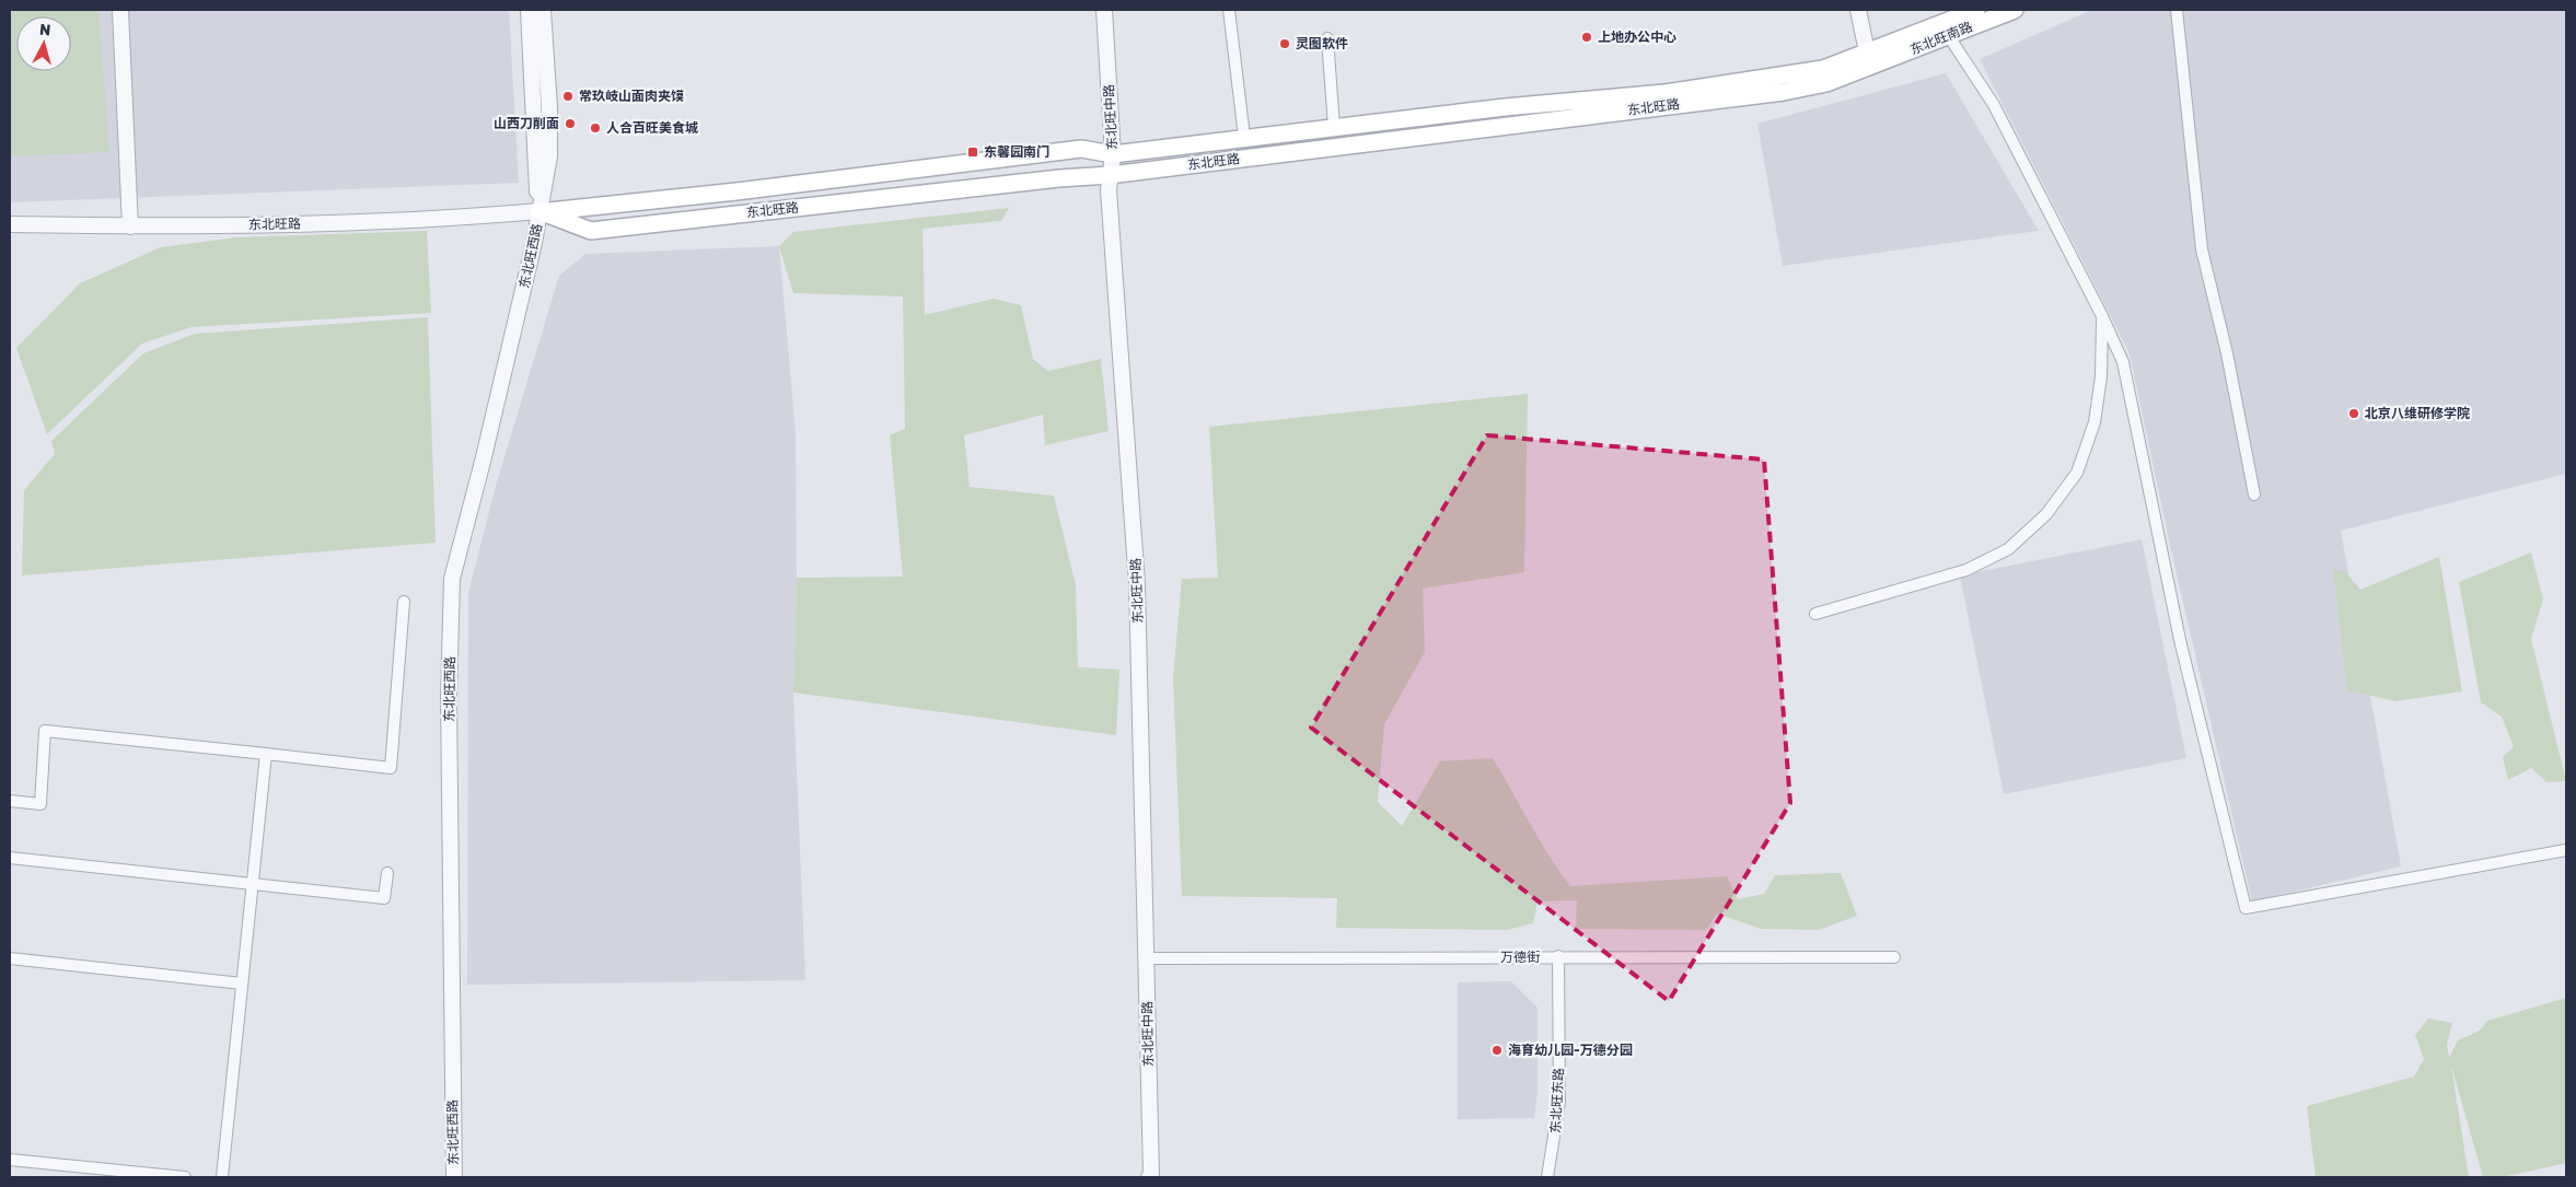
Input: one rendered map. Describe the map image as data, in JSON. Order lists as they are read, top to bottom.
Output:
{
  "streets": {
    "main road": ["东北旺南路", "东北旺路"],
    "street": [
      "东北旺中路",
      "东北旺西路",
      "万德街",
      "东北旺东路"
    ]
  },
  "crossings": [
    ["东北旺南路", "东北旺路"],
    ["东北旺路", "东北旺中路"],
    ["东北旺路", "东北旺西路"],
    ["东北旺中路", "万德街"],
    ["万德街", "东北旺东路"]
  ],
  "places": {
    "other": [
      "上地办公中心",
      "灵图软件",
      "常玖岐山面肉夹馍",
      "山西刀削面",
      "人合百旺美食城",
      "北京八维研修学院",
      "海育幼儿园-万德分园"
    ],
    "transit": ["东馨园南门"]
  },
  "north": "top"
}
